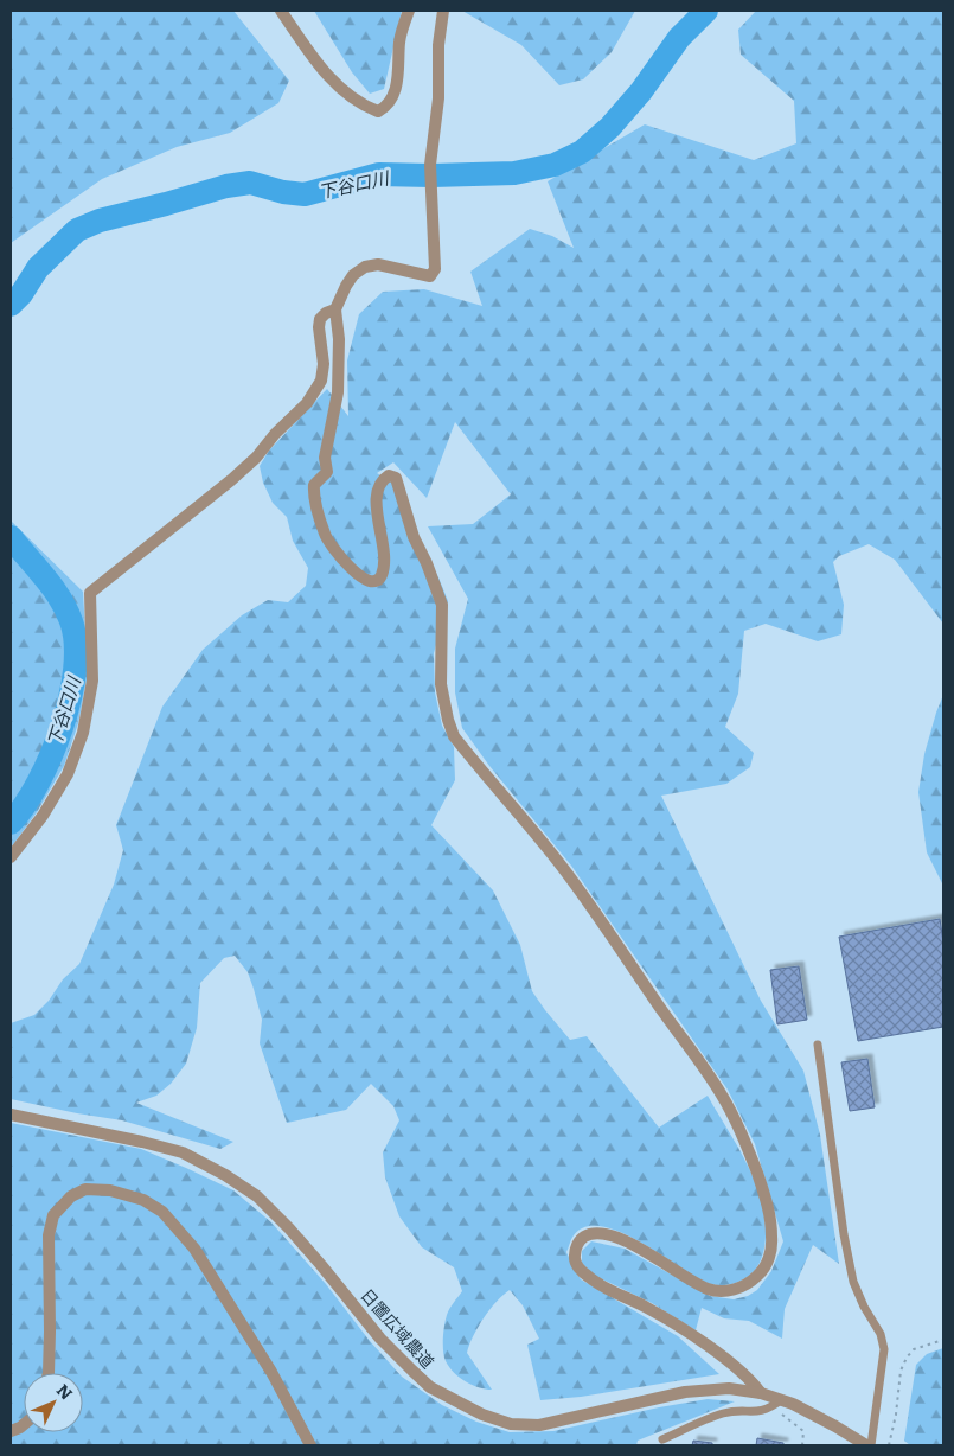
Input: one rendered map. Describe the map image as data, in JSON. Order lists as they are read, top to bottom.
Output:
{
  "streets": {
    "street": ["日置広域農道"]
  },
  "water": ["下谷口川"],
  "north": "top right"
}
